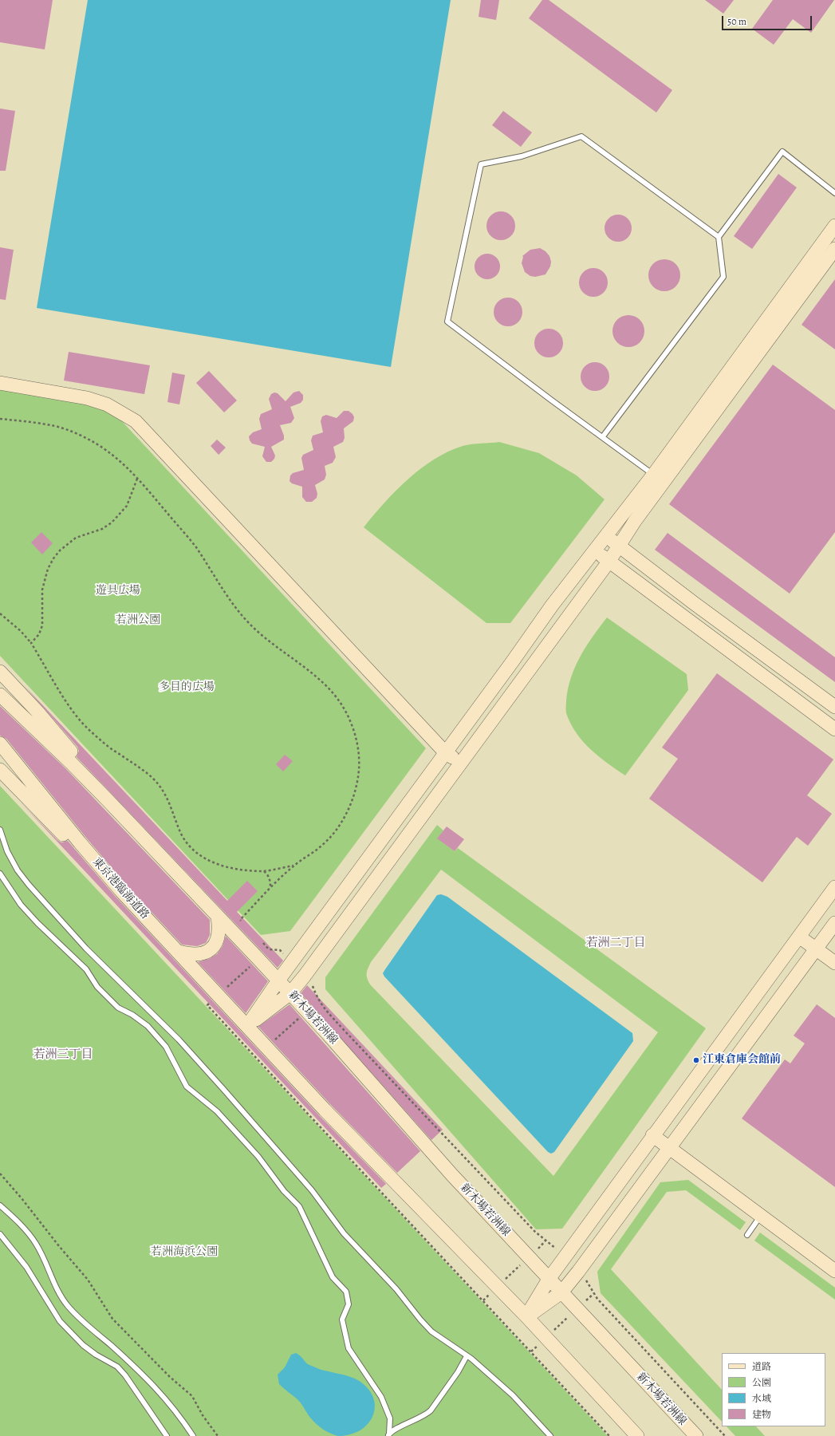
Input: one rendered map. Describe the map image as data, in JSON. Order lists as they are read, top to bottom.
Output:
{
  "streets": {
    "street": ["東京港臨海道路", "新木場若洲線"]
  },
  "districts": ["若洲二丁目", "若洲三丁目"],
  "parks": [
    "遊具広場",
    "若洲公園",
    "多目的広場",
    "若洲海浜公園"
  ],
  "places": ["江東倉庫会館前"],
  "legend": [
    "道路",
    "公園",
    "水域",
    "建物"
  ],
  "scale_bar": "50 m"
}
